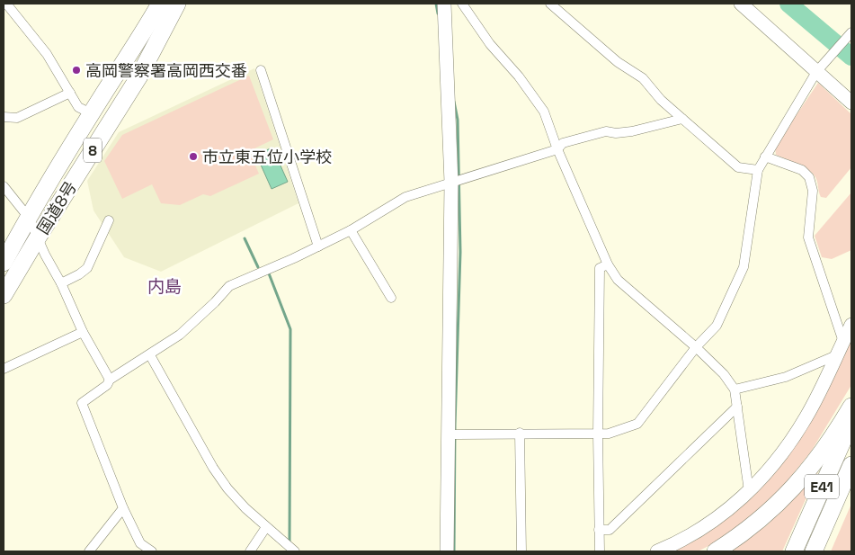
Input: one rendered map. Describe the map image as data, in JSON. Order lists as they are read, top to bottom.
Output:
{
  "streets": {
    "highway": ["8", "国道8号", "E41"]
  },
  "districts": ["内島"],
  "places": ["高岡警察署高岡西交番", "市立東五位小学校"]
}
